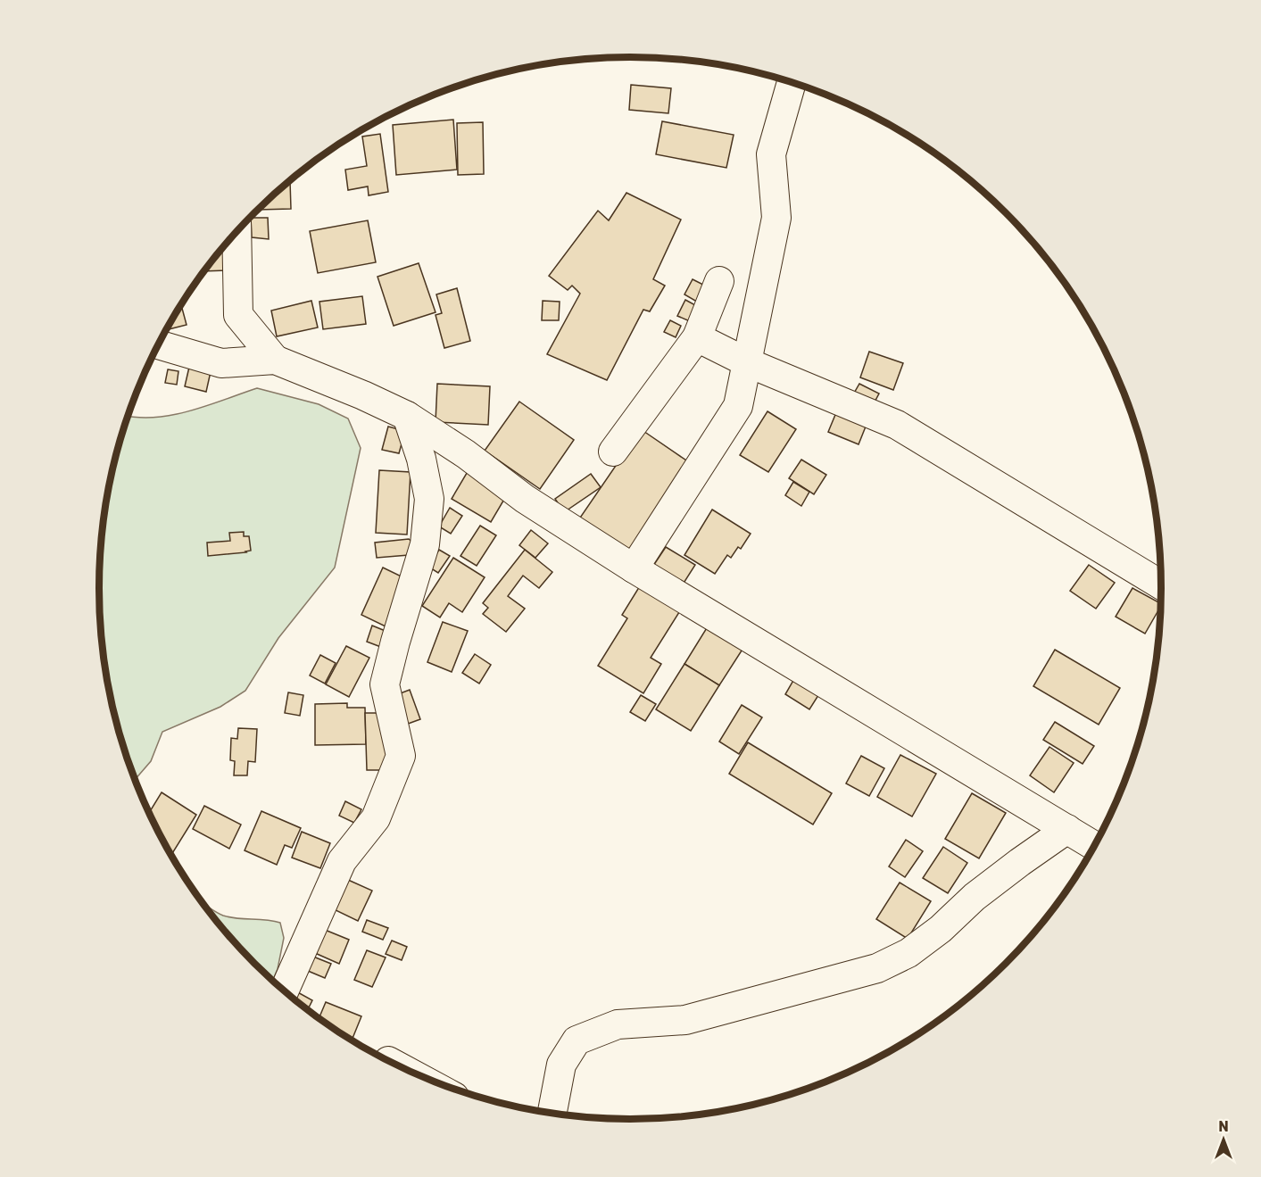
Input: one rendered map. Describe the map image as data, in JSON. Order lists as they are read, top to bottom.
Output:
{
  "north": "top"
}
